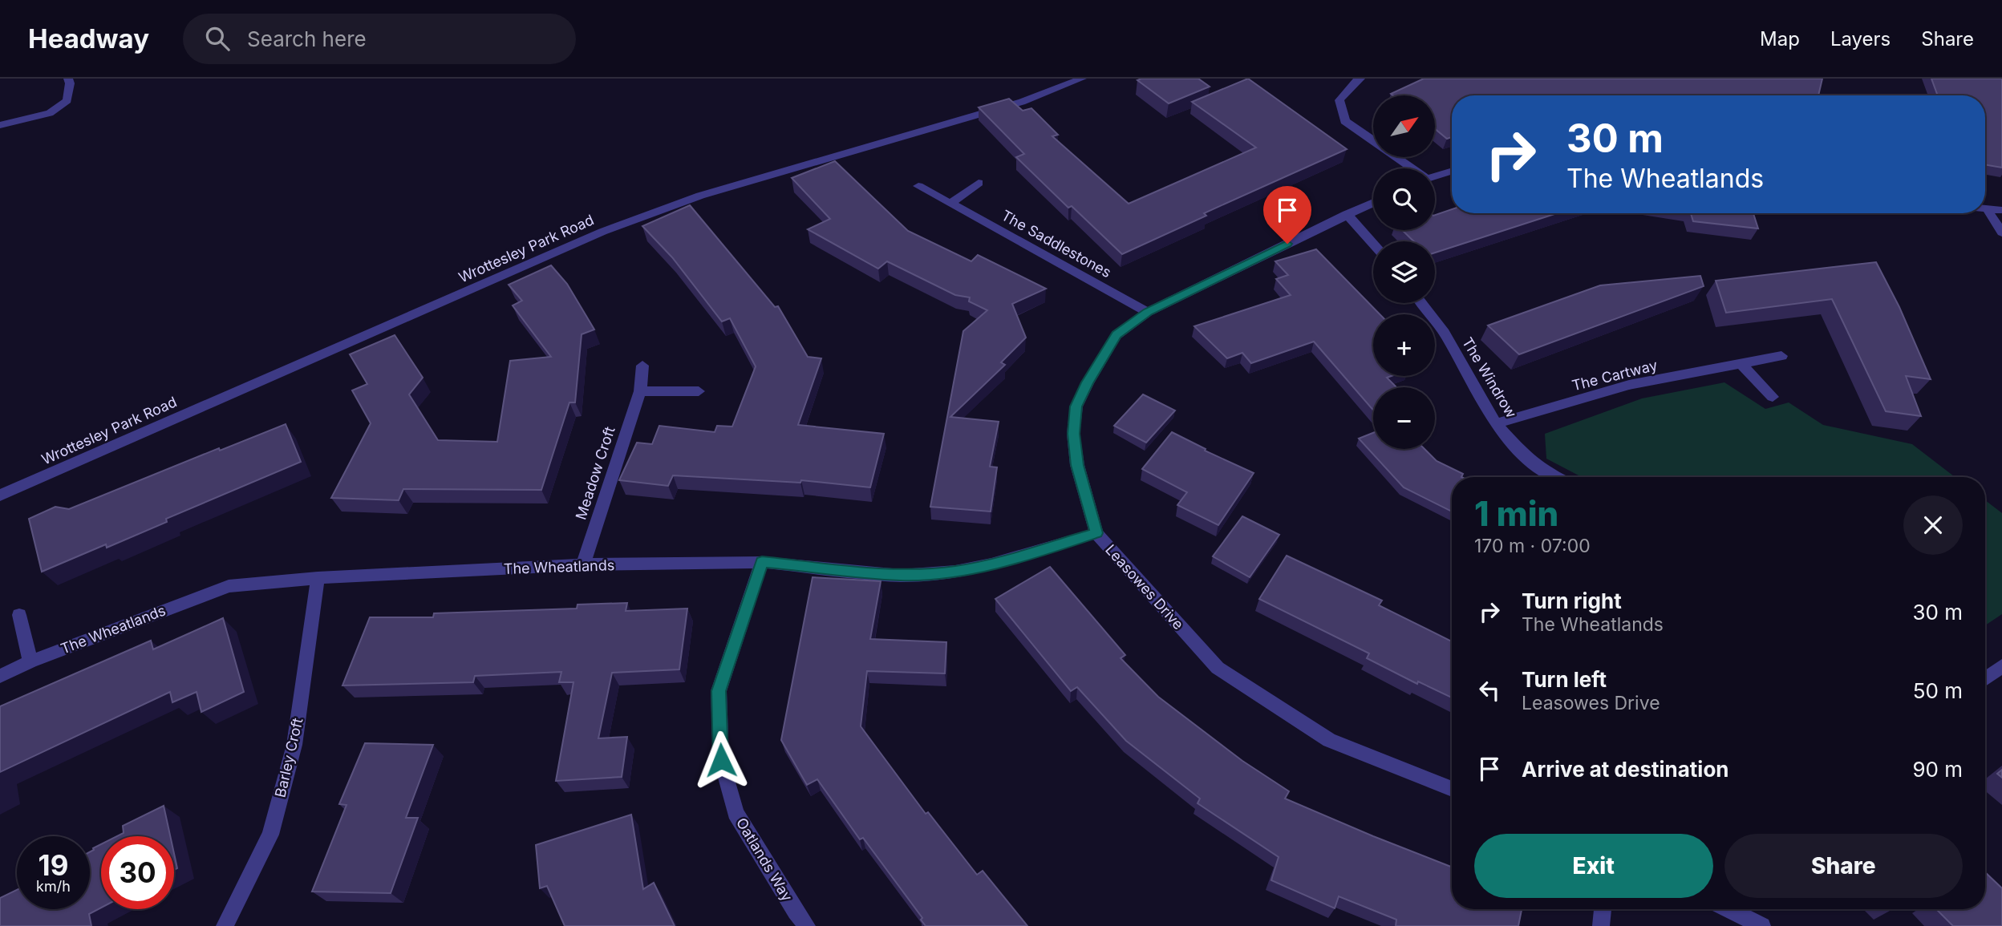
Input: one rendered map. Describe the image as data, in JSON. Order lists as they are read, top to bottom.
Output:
{
  "streets": {
    "street": [
      "The Saddlestones",
      "Wrottesley Park Road",
      "The Cartway",
      "The Windrow",
      "Meadow Croft",
      "The Wheatlands",
      "Leasowes Drive",
      "Barley Croft",
      "Oatlands Way"
    ]
  },
  "crossings": [
    ["The Saddlestones", "Leasowes Drive"],
    ["The Cartway", "The Windrow"],
    ["Meadow Croft", "The Wheatlands"],
    ["The Wheatlands", "Leasowes Drive"],
    ["The Wheatlands", "Barley Croft"],
    ["The Wheatlands", "Oatlands Way"]
  ],
  "north": "top right",
  "page": {
    "header": "Headway",
    "search": "Search here",
    "nav": ["Map", "Layers", "Share"],
    "map_buttons": ["+", "−"],
    "turn": ["30 m", "The Wheatlands"],
    "heading": ["1 min", "170 m · 07:00"],
    "list": [
      {
        "name": "Turn right",
        "note": "The Wheatlands",
        "value": "30 m"
      },
      {
        "name": "Turn left",
        "note": "Leasowes Drive",
        "value": "50 m"
      },
      {
        "name": "Arrive at destination",
        "value": "90 m"
      }
    ],
    "buttons": ["Exit", "Share"],
    "speed": "19 km/h",
    "limit": "30"
  }
}
